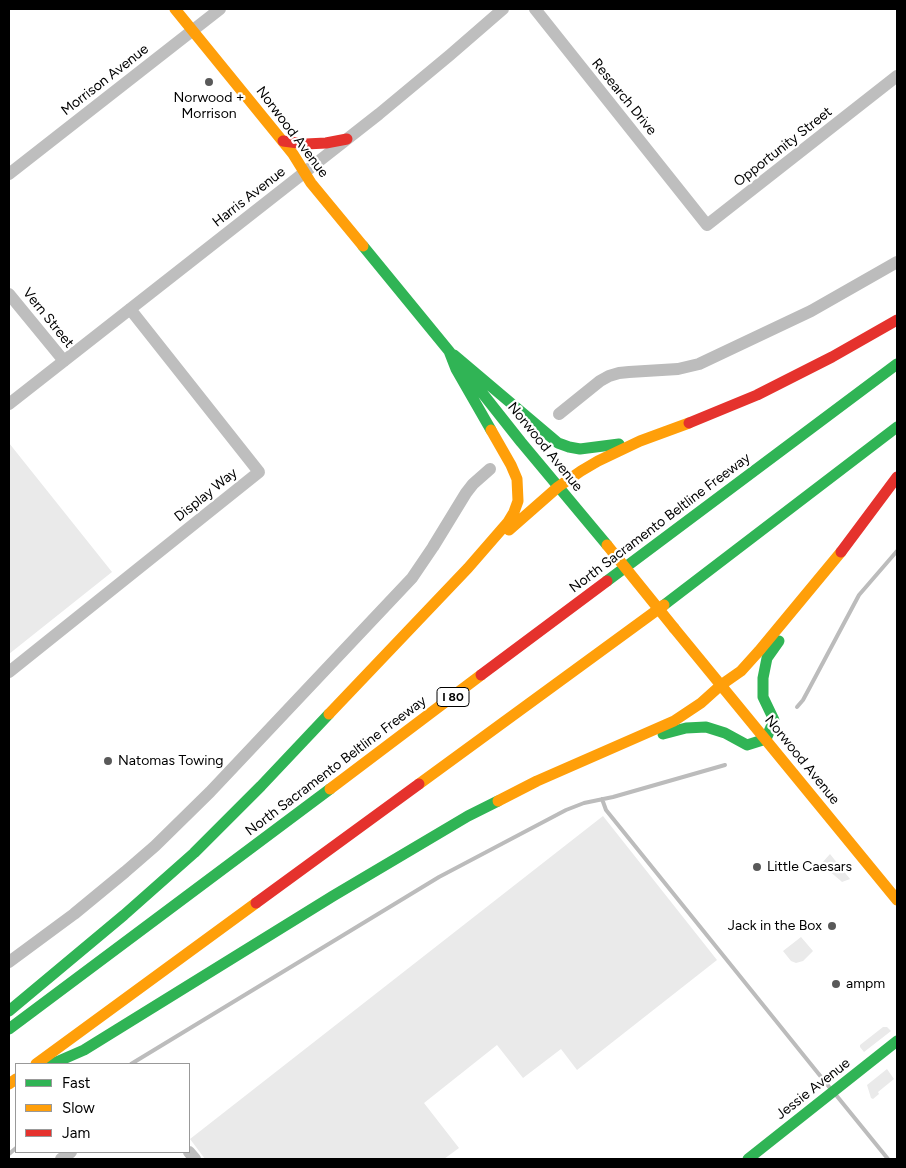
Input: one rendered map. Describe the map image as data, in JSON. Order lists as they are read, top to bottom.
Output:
{
  "streets": {
    "main road": [
      "Norwood Avenue",
      "North Sacramento Beltline Freeway",
      "I 80",
      "Jessie Avenue"
    ],
    "street": [
      "Morrison Avenue",
      "Research Drive",
      "Opportunity Street",
      "Harris Avenue",
      "Vern Street",
      "Display Way"
    ]
  },
  "crossings": [
    ["Morrison Avenue", "Norwood Avenue"],
    ["Research Drive", "Opportunity Street"],
    ["Norwood Avenue", "Harris Avenue"],
    ["Harris Avenue", "Vern Street"],
    ["Harris Avenue", "Display Way"]
  ],
  "places": [
    "Norwood + Morrison",
    "Natomas Towing",
    "Little Caesars",
    "Jack in the Box",
    "ampm"
  ],
  "legend": ["Fast", "Slow", "Jam"]
}
